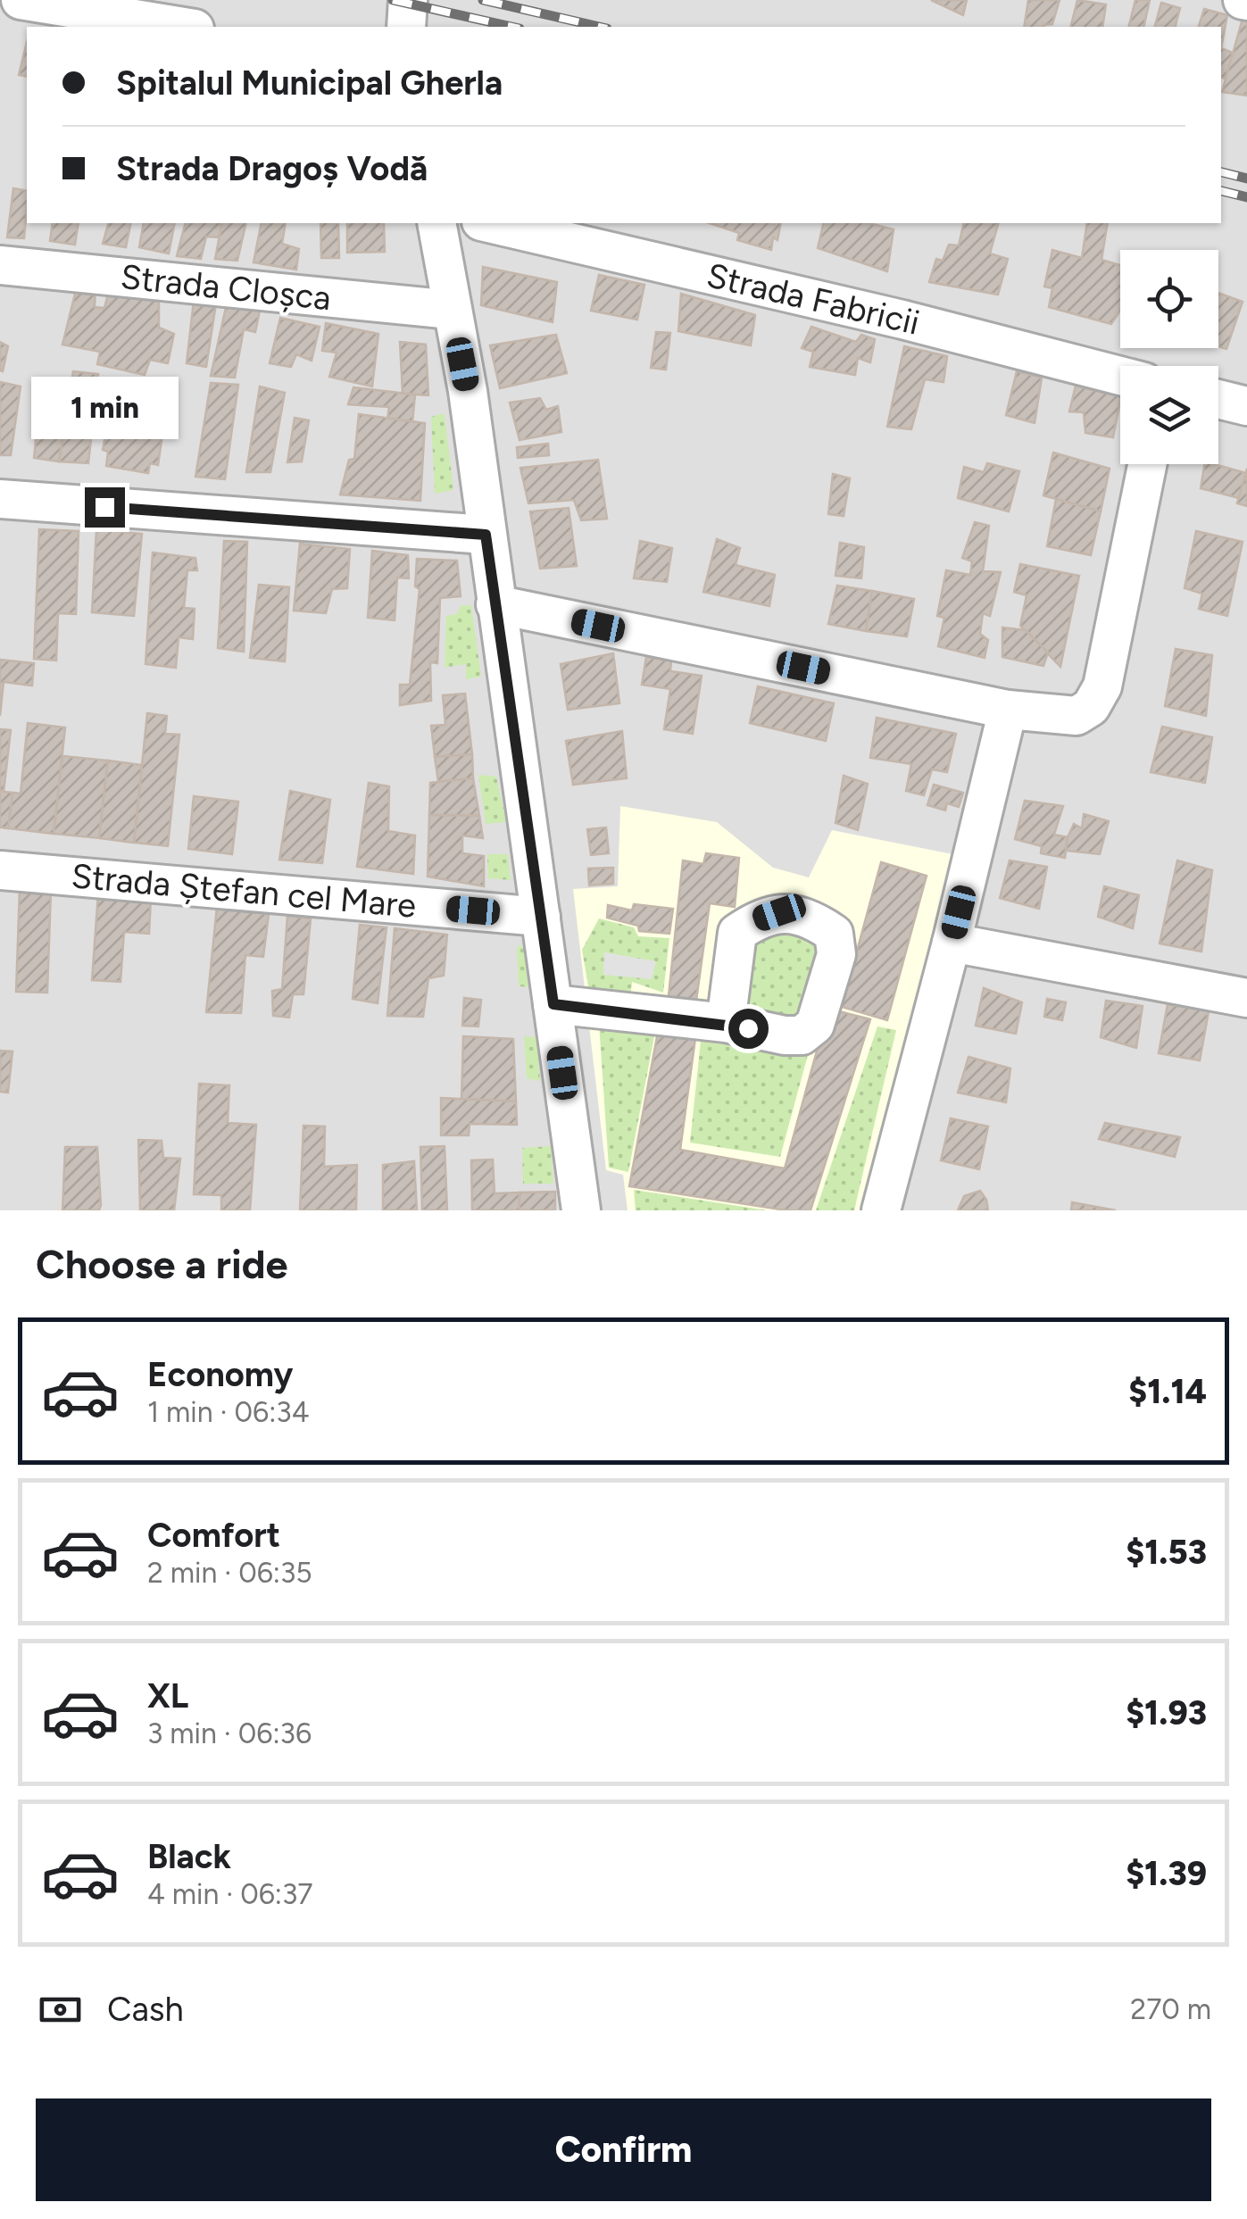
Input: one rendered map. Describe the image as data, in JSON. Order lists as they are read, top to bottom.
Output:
{
  "streets": {
    "street": ["Strada Cloșca", "Strada Fabricii", "Strada Ștefan cel Mare"]
  },
  "page": {
    "banner": ["Spitalul Municipal Gherla", "Strada Dragoș Vodă"],
    "bubble": "1 min",
    "heading": "Choose a ride",
    "list": [
      {
        "name": "Economy",
        "note": "1 min · 06:34",
        "value": "$1.14"
      },
      {
        "name": "Comfort",
        "note": "2 min · 06:35",
        "value": "$1.53"
      },
      {
        "name": "XL",
        "note": "3 min · 06:36",
        "value": "$1.93"
      },
      {
        "name": "Black",
        "note": "4 min · 06:37",
        "value": "$1.39"
      }
    ],
    "pay": ["Cash", "270 m"],
    "buttons": "Confirm"
  }
}
